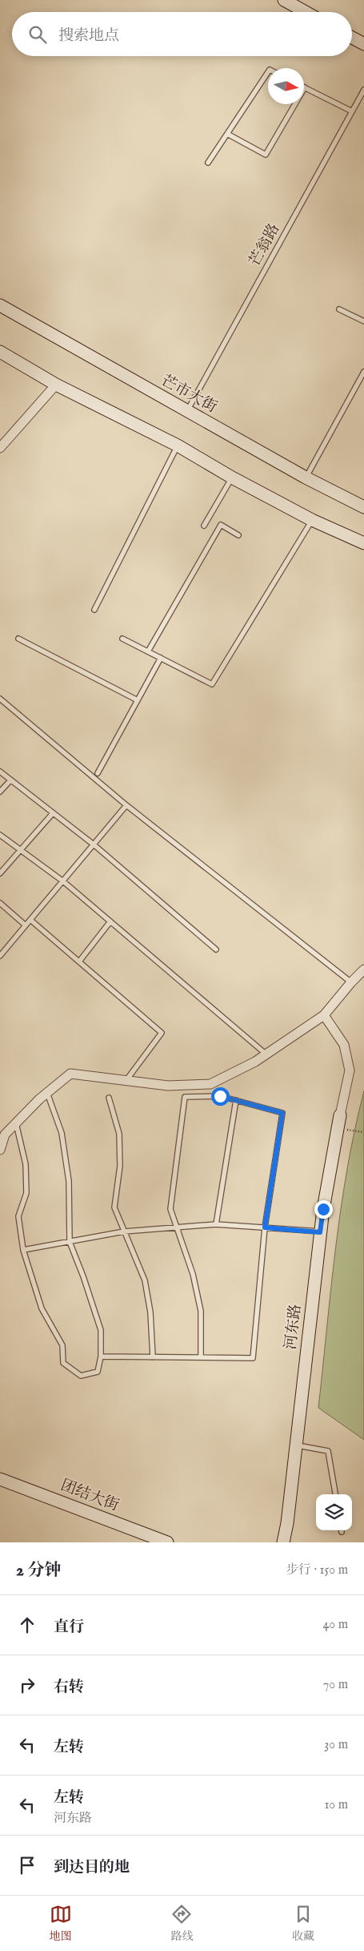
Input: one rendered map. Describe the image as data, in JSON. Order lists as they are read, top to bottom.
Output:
{
  "streets": {
    "main road": ["芒市大街", "河东路", "团结大街"],
    "lane": ["芒翁路"]
  },
  "crossings": [
    ["芒翁路", "芒市大街"]
  ],
  "north": "right",
  "page": {
    "search": "搜索地点",
    "heading": ["2 分钟", "步行 · 150 m"],
    "list": [
      ["直行", "40 m"],
      ["右转", "70 m"],
      ["左转", "30 m"],
      ["左转", "河东路", "10 m"],
      "到达目的地"
    ],
    "nav": ["地图", "路线", "收藏"]
  }
}
